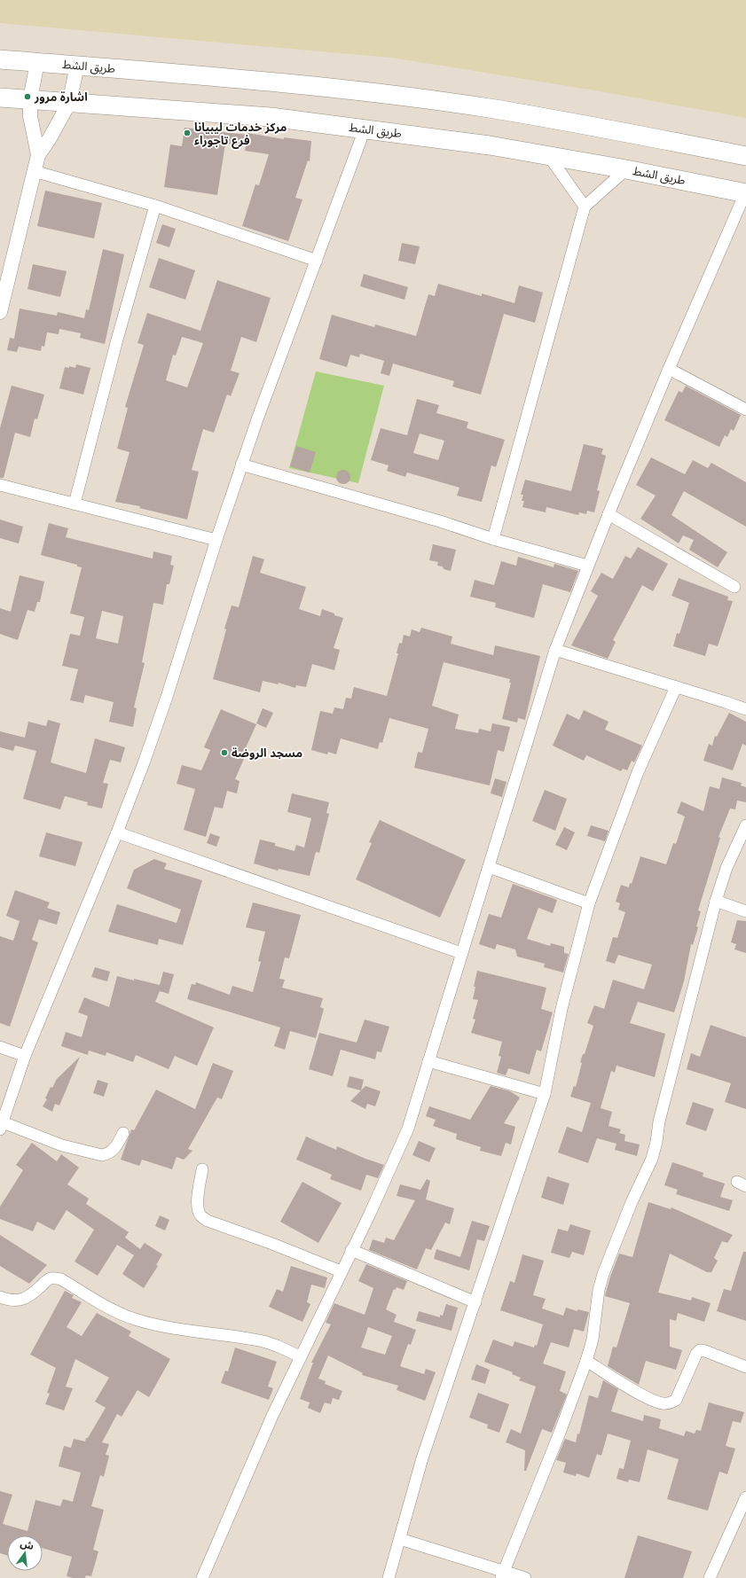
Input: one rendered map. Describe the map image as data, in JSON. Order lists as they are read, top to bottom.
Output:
{
  "streets": {
    "highway": ["طريق الشط"]
  },
  "places": ["اشارة مرور", "مركز خدمات ليبيانا فرع تاجوراء", "مسجد الروضة"],
  "north": "top"
}
